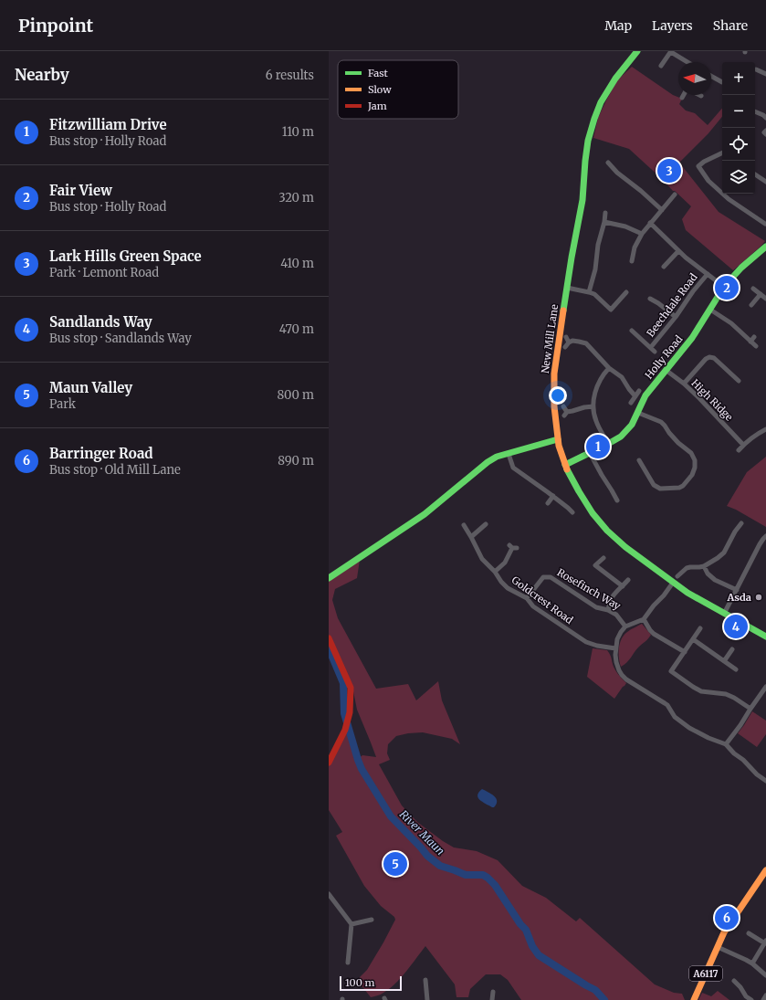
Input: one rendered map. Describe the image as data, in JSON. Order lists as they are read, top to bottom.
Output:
{
  "streets": {
    "street": [
      "Beechdale Road",
      "New Mill Lane",
      "Holly Road",
      "High Ridge",
      "Rosefinch Way",
      "Goldcrest Road",
      "A6117"
    ]
  },
  "crossings": [
    ["New Mill Lane", "Holly Road"],
    ["Holly Road", "High Ridge"],
    ["Rosefinch Way", "Goldcrest Road"]
  ],
  "water": ["River Maun"],
  "places": ["Asda"],
  "legend": ["Fast", "Slow", "Jam"],
  "scale_bar": "100 m",
  "north": "left",
  "page": {
    "header": "Pinpoint",
    "nav": ["Map", "Layers", "Share"],
    "heading": ["Nearby", "6 results"],
    "map_buttons": ["+", "−"],
    "list": [
      {
        "mark": "1",
        "name": "Fitzwilliam Drive",
        "note": "Bus stop · Holly Road",
        "value": "110 m"
      },
      {
        "mark": "2",
        "name": "Fair View",
        "note": "Bus stop · Holly Road",
        "value": "320 m"
      },
      {
        "mark": "3",
        "name": "Lark Hills Green Space",
        "note": "Park · Lemont Road",
        "value": "410 m"
      },
      {
        "mark": "4",
        "name": "Sandlands Way",
        "note": "Bus stop · Sandlands Way",
        "value": "470 m"
      },
      {
        "mark": "5",
        "name": "Maun Valley",
        "note": "Park",
        "value": "800 m"
      },
      {
        "mark": "6",
        "name": "Barringer Road",
        "note": "Bus stop · Old Mill Lane",
        "value": "890 m"
      }
    ],
    "pins": [
      "3",
      "2",
      "1",
      "4",
      "5",
      "6"
    ],
    "scale": "100 m"
  }
}
